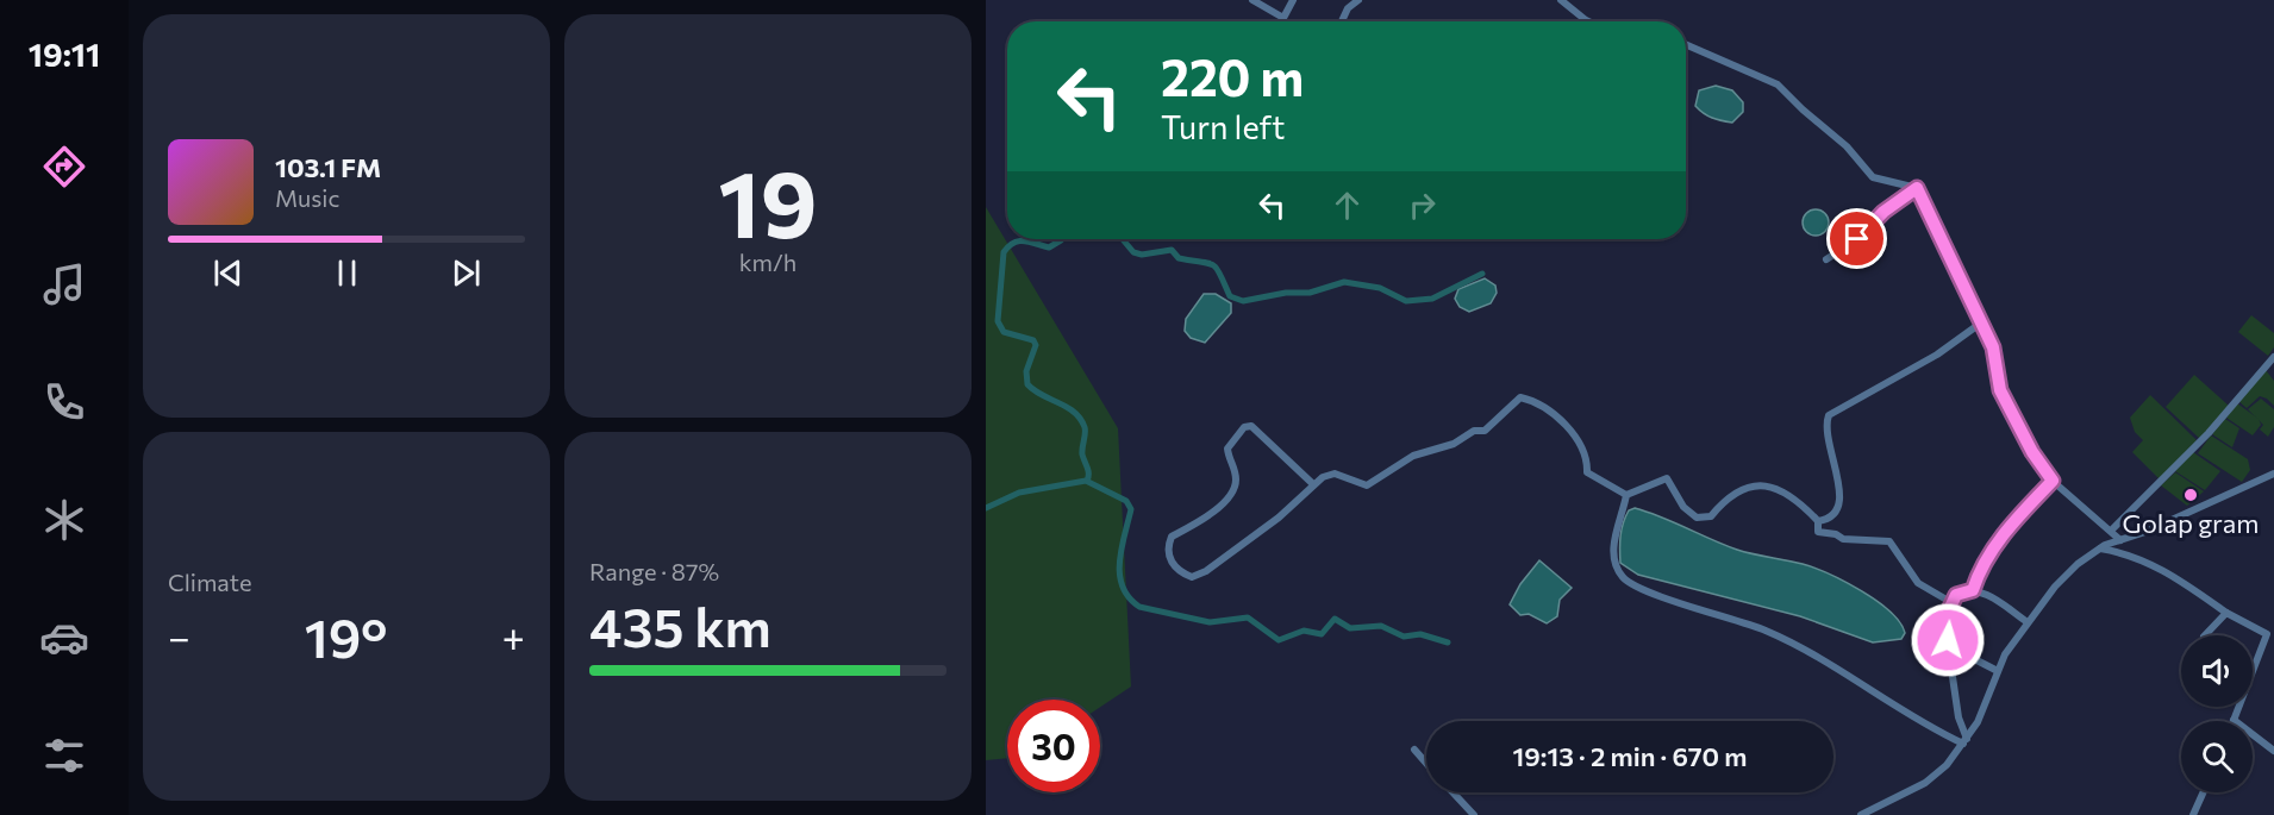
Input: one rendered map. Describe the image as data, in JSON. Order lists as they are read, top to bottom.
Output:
{
  "places": ["Golap gram"],
  "page": {
    "tabs": "19:11",
    "tile": [
      ["19", "km/h"],
      "Climate",
      ["Range · 87%", "435 km"]
    ],
    "turn": ["220 m", "Turn left"],
    "song": ["103.1 FM", "Music"],
    "heat": ["−", "19°", "+"],
    "limit": "30",
    "trip": "19:13 · 2 min · 670 m"
  }
}
